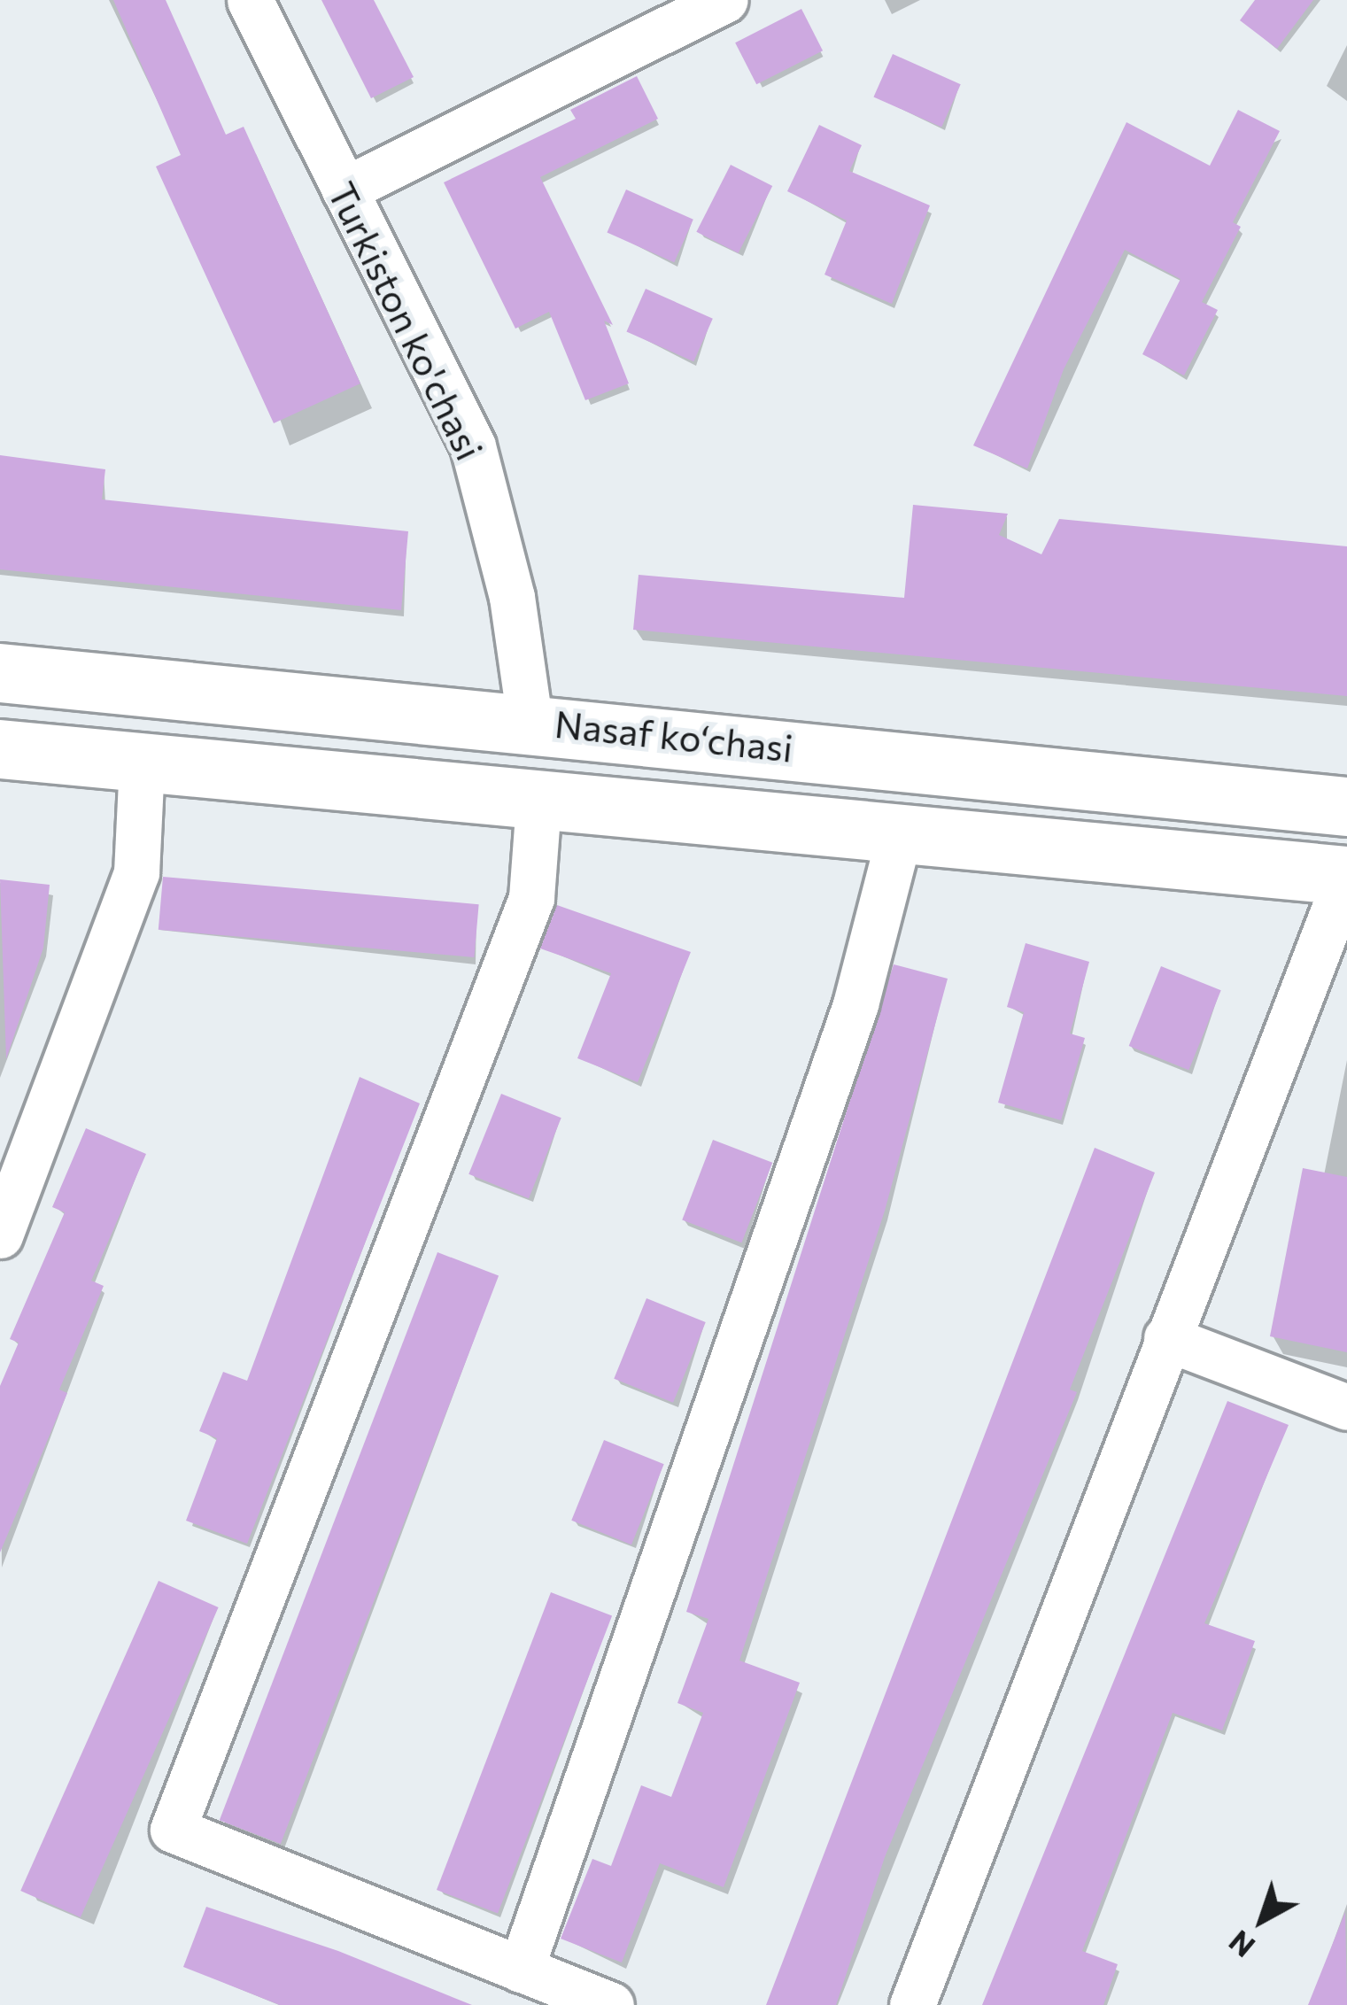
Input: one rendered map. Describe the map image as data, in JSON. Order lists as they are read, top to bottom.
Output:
{
  "streets": {
    "main road": ["Nasaf ko‘chasi"],
    "street": ["Turkiston ko'chasi"]
  },
  "crossings": [
    ["Turkiston ko'chasi", "Nasaf ko‘chasi"]
  ],
  "north": "bottom left"
}
